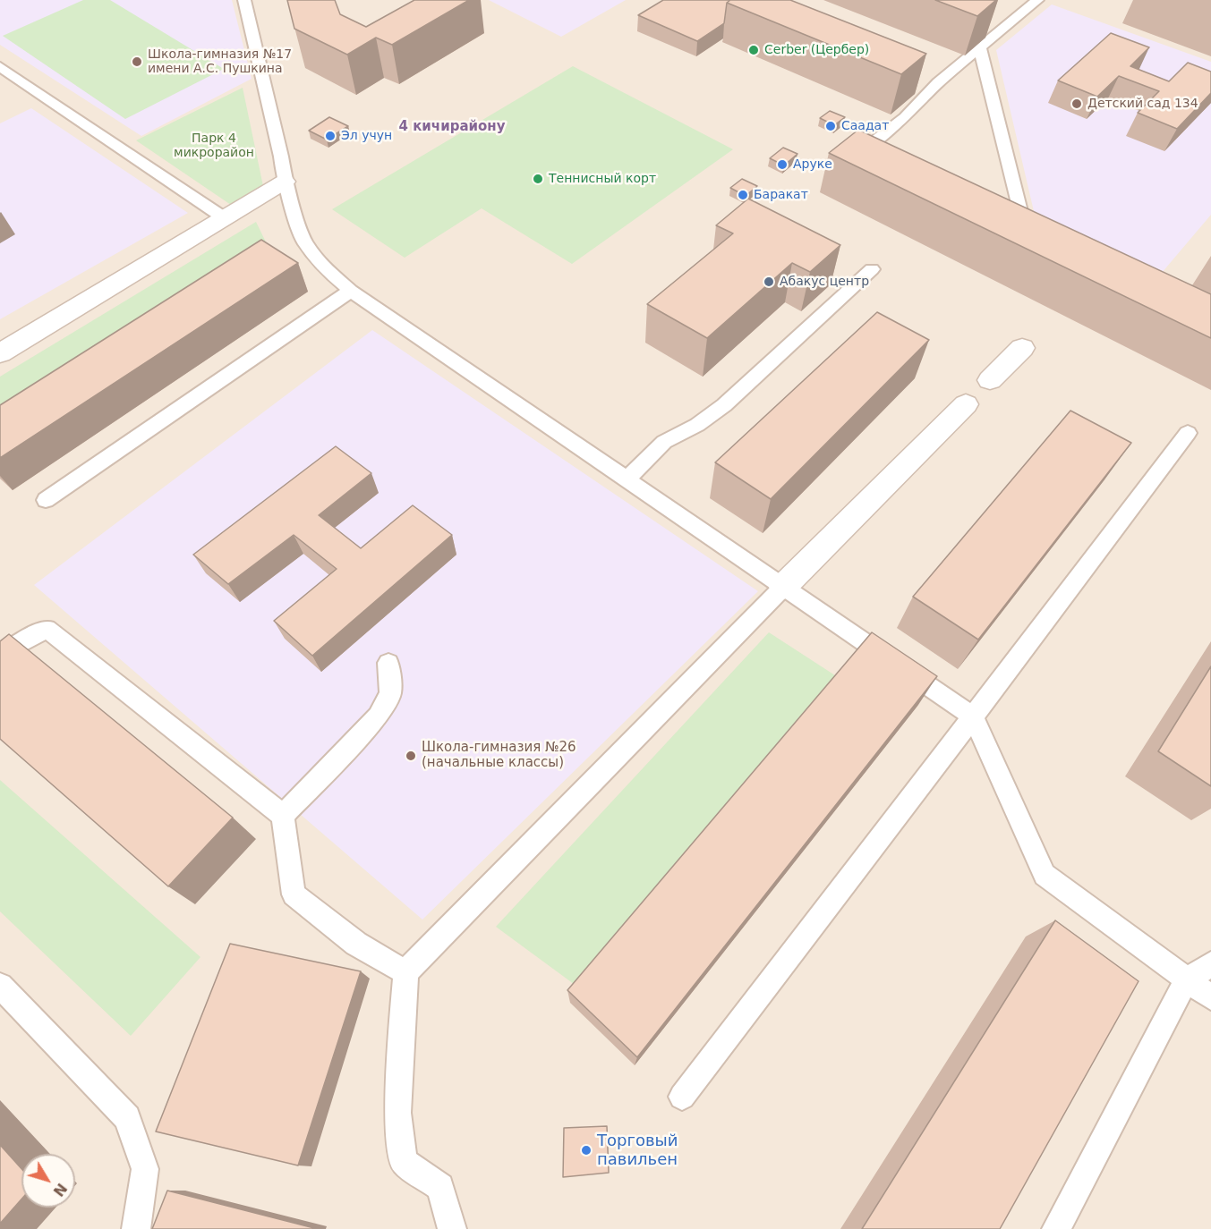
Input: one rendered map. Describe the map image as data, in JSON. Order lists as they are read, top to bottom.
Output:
{
  "districts": ["4 кичирайону"],
  "parks": ["Парк 4 микрорайон"],
  "places": [
    "Cerber (Цербер)",
    "Школа-гимназия №17 имени А.С. Пушкина",
    "Детский сад 134",
    "Саадат",
    "Эл учун",
    "Аруке",
    "Теннисный корт",
    "Баракат",
    "Абакус центр",
    "Школа-гимназия №26 (начальные классы)",
    "Торговый павильен"
  ],
  "north": "bottom right"
}
